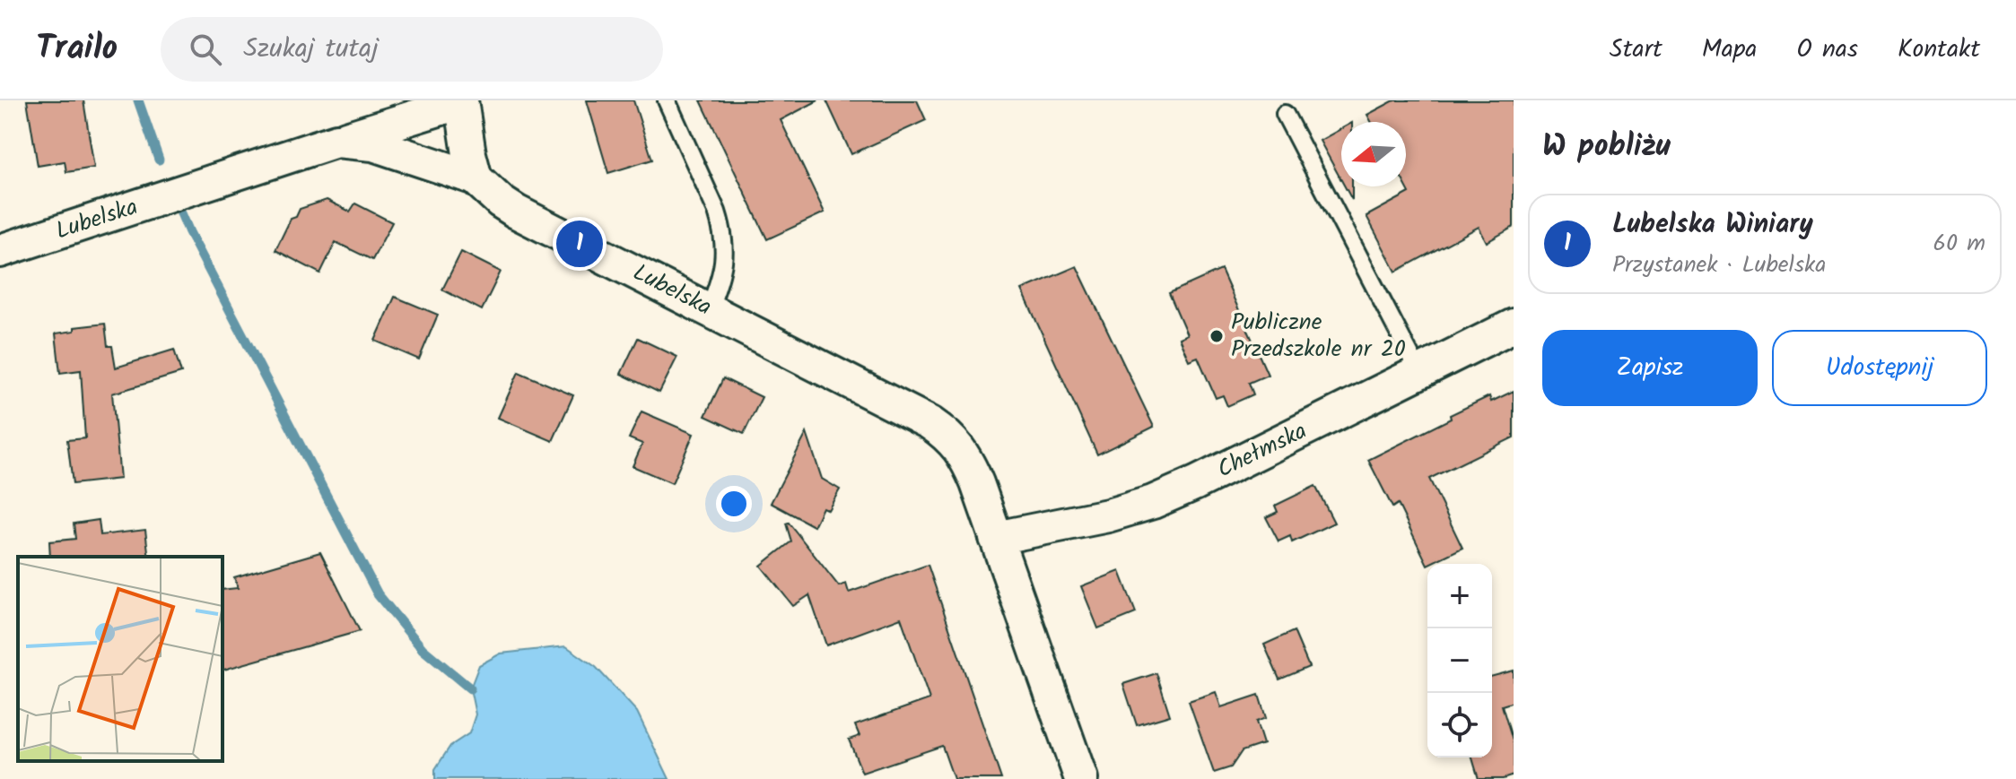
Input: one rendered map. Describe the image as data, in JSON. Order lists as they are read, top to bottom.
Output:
{
  "streets": {
    "street": ["Lubelska", "Chełmska"]
  },
  "crossings": [
    ["Lubelska", "Chełmska"]
  ],
  "places": ["Publiczne Przedszkole nr 20"],
  "north": "left",
  "page": {
    "header": "Trailo",
    "search": "Szukaj tutaj",
    "nav": [
      "Start",
      "Mapa",
      "O nas",
      "Kontakt"
    ],
    "heading": "W pobliżu",
    "list": [
      {
        "mark": "1",
        "name": "Lubelska Winiary",
        "note": "Przystanek · Lubelska",
        "value": "60 m"
      }
    ],
    "pins": "1",
    "buttons": ["Zapisz", "Udostępnij"],
    "map_buttons": ["+", "−"]
  }
}
